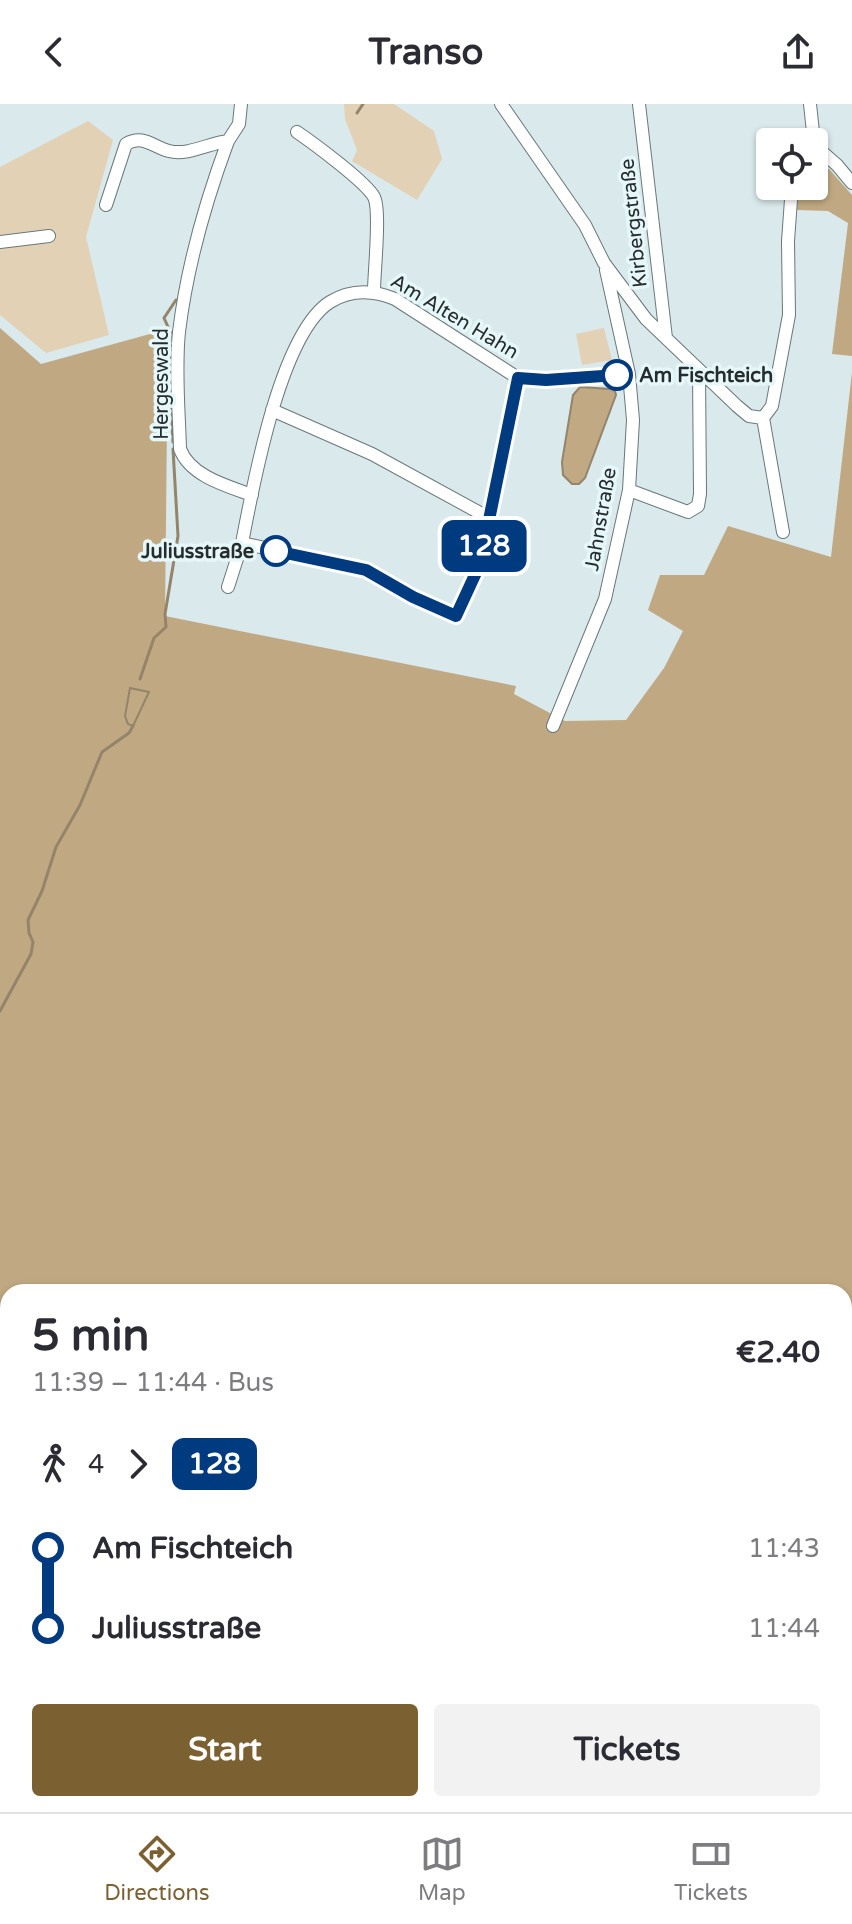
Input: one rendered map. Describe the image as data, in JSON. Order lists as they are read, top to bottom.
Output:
{
  "streets": {
    "street": [
      "Kirbergstraße",
      "Am Alten Hahn",
      "Hergeswald",
      "Jahnstraße"
    ]
  },
  "crossings": [
    ["Kirbergstraße", "Jahnstraße"],
    ["Am Alten Hahn", "Hergeswald"],
    ["Am Alten Hahn", "Jahnstraße"]
  ],
  "places": ["Am Fischteich", "Juliusstraße"],
  "lines": ["bus line 128"],
  "page": {
    "header": "Transo",
    "on_map": "128",
    "heading": ["5 min", "11:39 – 11:44 · Bus", "€2.40"],
    "legs": ["4", "128"],
    "list": [
      {
        "name": "Am Fischteich",
        "value": "11:43"
      },
      {
        "name": "Juliusstraße",
        "value": "11:44"
      }
    ],
    "buttons": ["Start", "Tickets"],
    "tabs": ["Directions", "Map", "Tickets"]
  }
}
